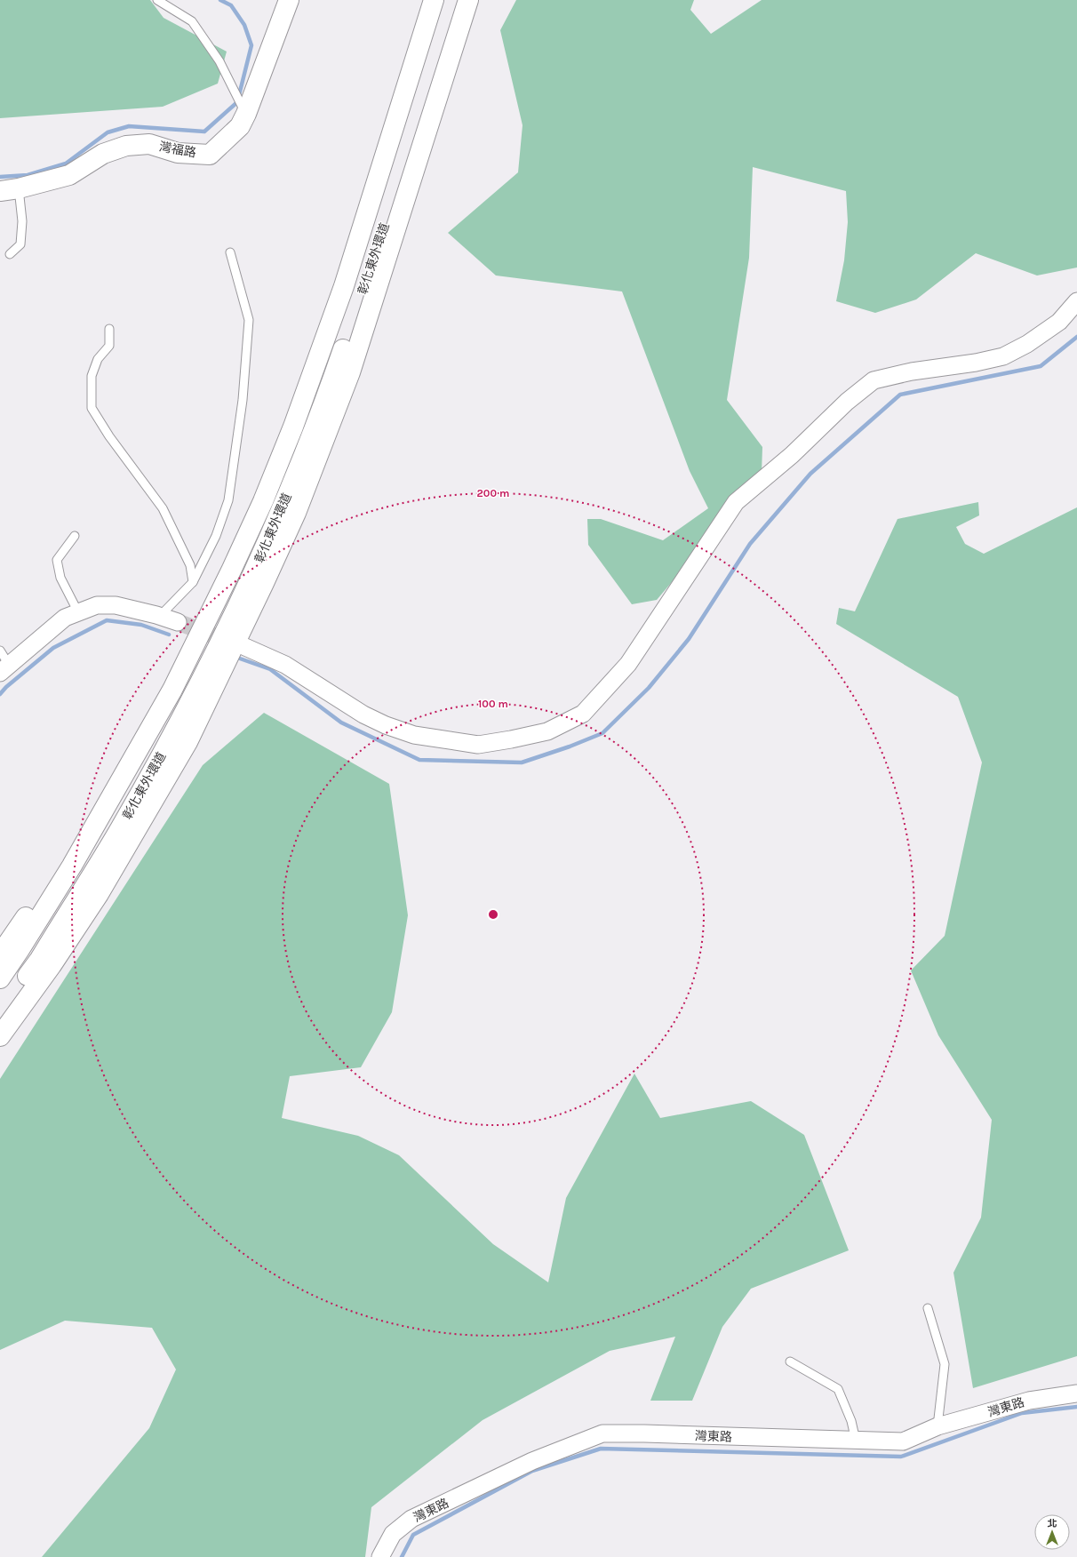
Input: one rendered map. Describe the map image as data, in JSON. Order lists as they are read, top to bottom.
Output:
{
  "streets": {
    "main road": ["灣福路", "彰化東外環道"],
    "street": ["灣東路"]
  },
  "north": "top",
  "rings": ["200 m", "100 m"]
}
